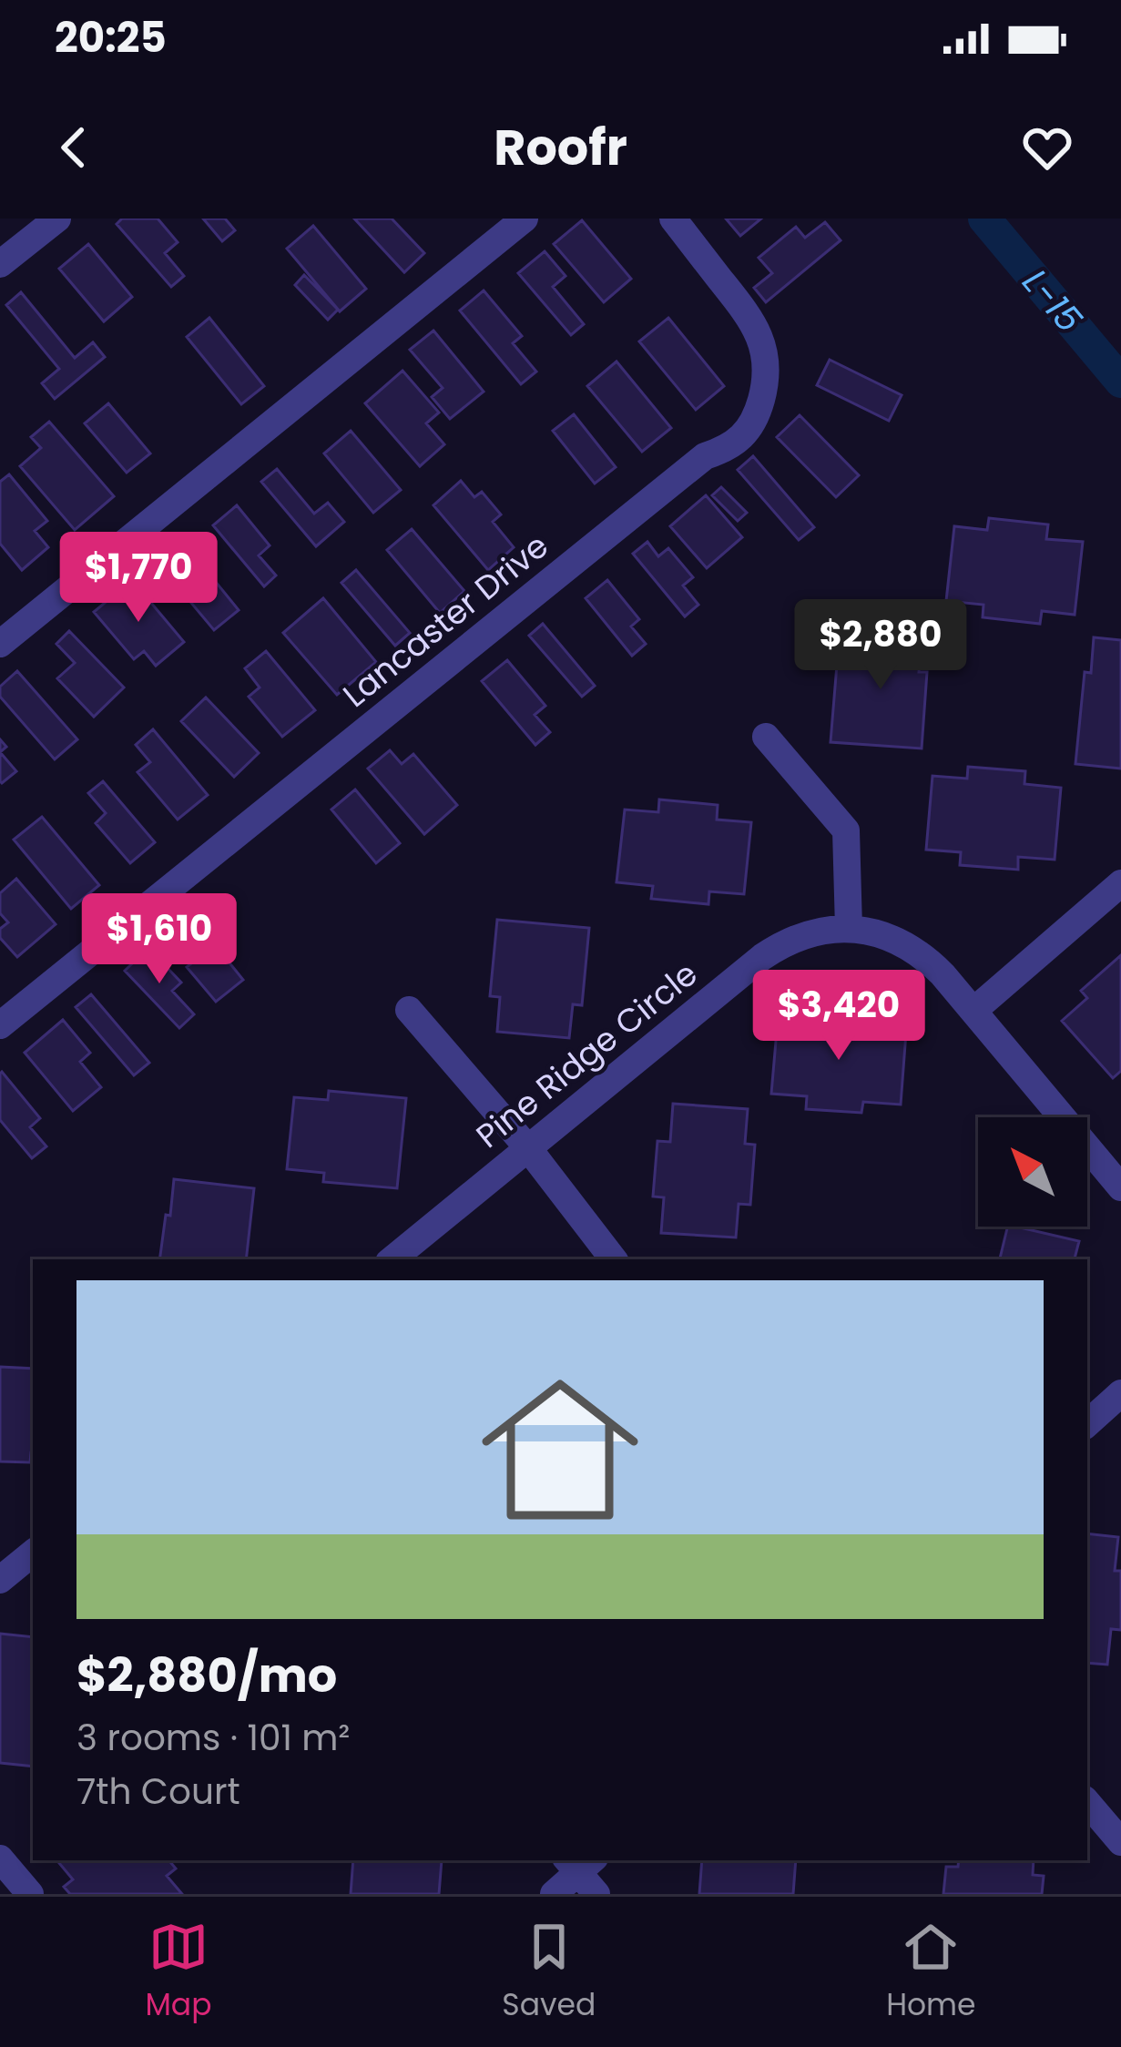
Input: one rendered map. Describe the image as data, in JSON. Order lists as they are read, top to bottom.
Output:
{
  "streets": {
    "street": ["Lancaster Drive", "Pine Ridge Circle"]
  },
  "water": ["L-15"],
  "north": "top left",
  "page": {
    "status": "20:25",
    "header": "Roofr",
    "price": [
      "$1,770",
      "$2,880",
      "$1,610",
      "$3,420"
    ],
    "list": [
      {
        "name": "$2,880/mo",
        "note": "3 rooms · 101 m² · 7th Court"
      }
    ],
    "tabs": ["Map", "Saved", "Home"]
  }
}
